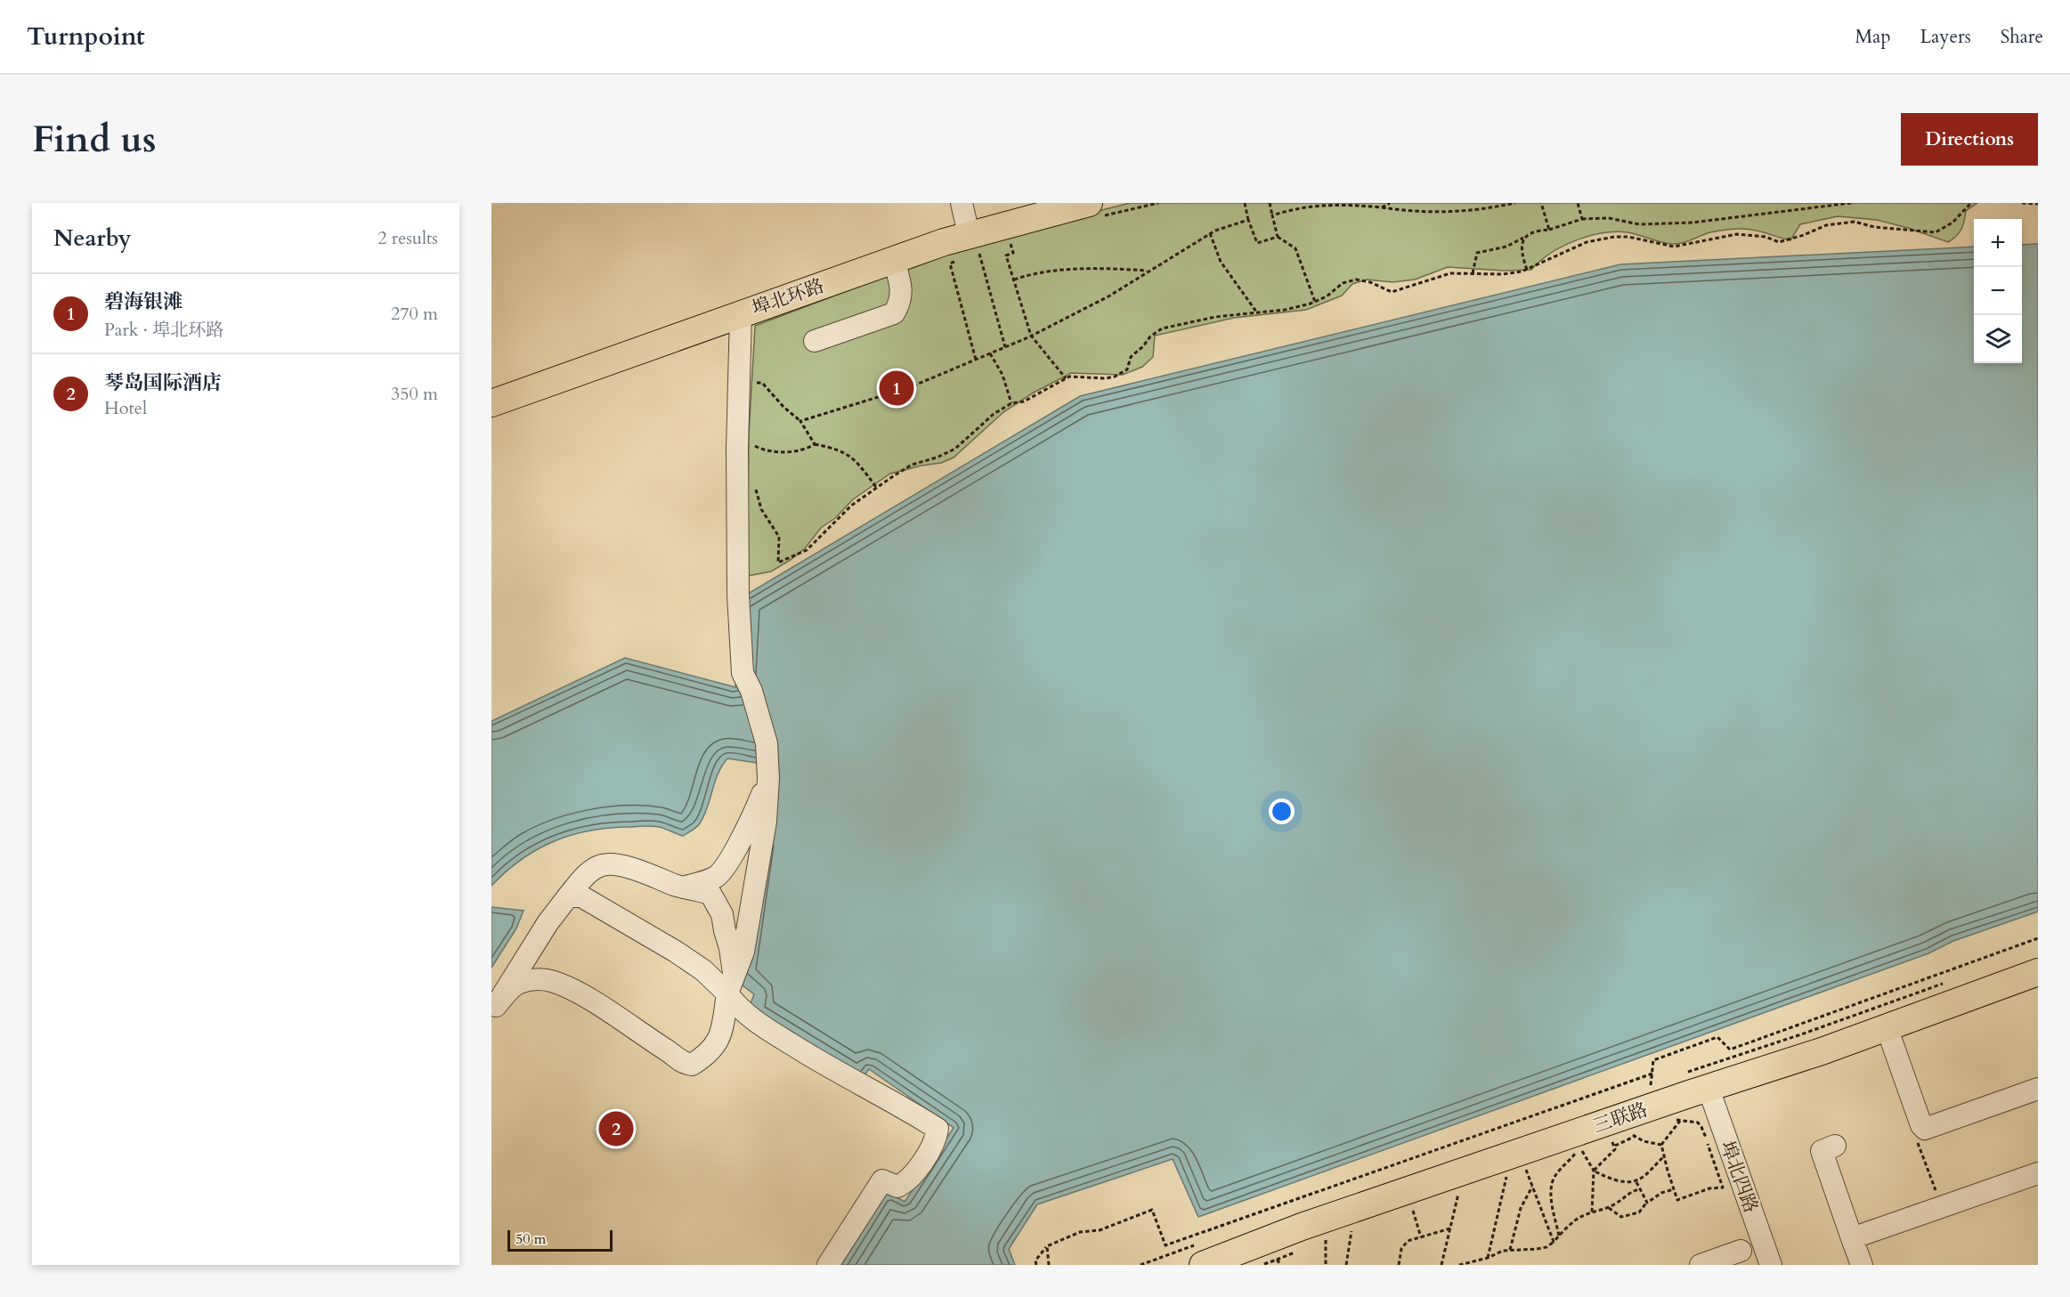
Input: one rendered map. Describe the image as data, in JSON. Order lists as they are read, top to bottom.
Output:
{
  "streets": {
    "main road": ["埠北环路", "三联路"],
    "street": ["埠北四路"]
  },
  "crossings": [
    ["三联路", "埠北四路"]
  ],
  "scale_bar": "50 m",
  "page": {
    "header": "Turnpoint",
    "nav": ["Map", "Layers", "Share"],
    "buttons": "Directions",
    "title": "Find us",
    "heading": ["Nearby", "2 results"],
    "map_buttons": ["+", "−"],
    "list": [
      {
        "mark": "1",
        "name": "碧海银滩",
        "note": "Park · 埠北环路",
        "value": "270 m"
      },
      {
        "mark": "2",
        "name": "琴岛国际酒店",
        "note": "Hotel",
        "value": "350 m"
      }
    ],
    "pins": ["1", "2"],
    "scale": "50 m"
  }
}
